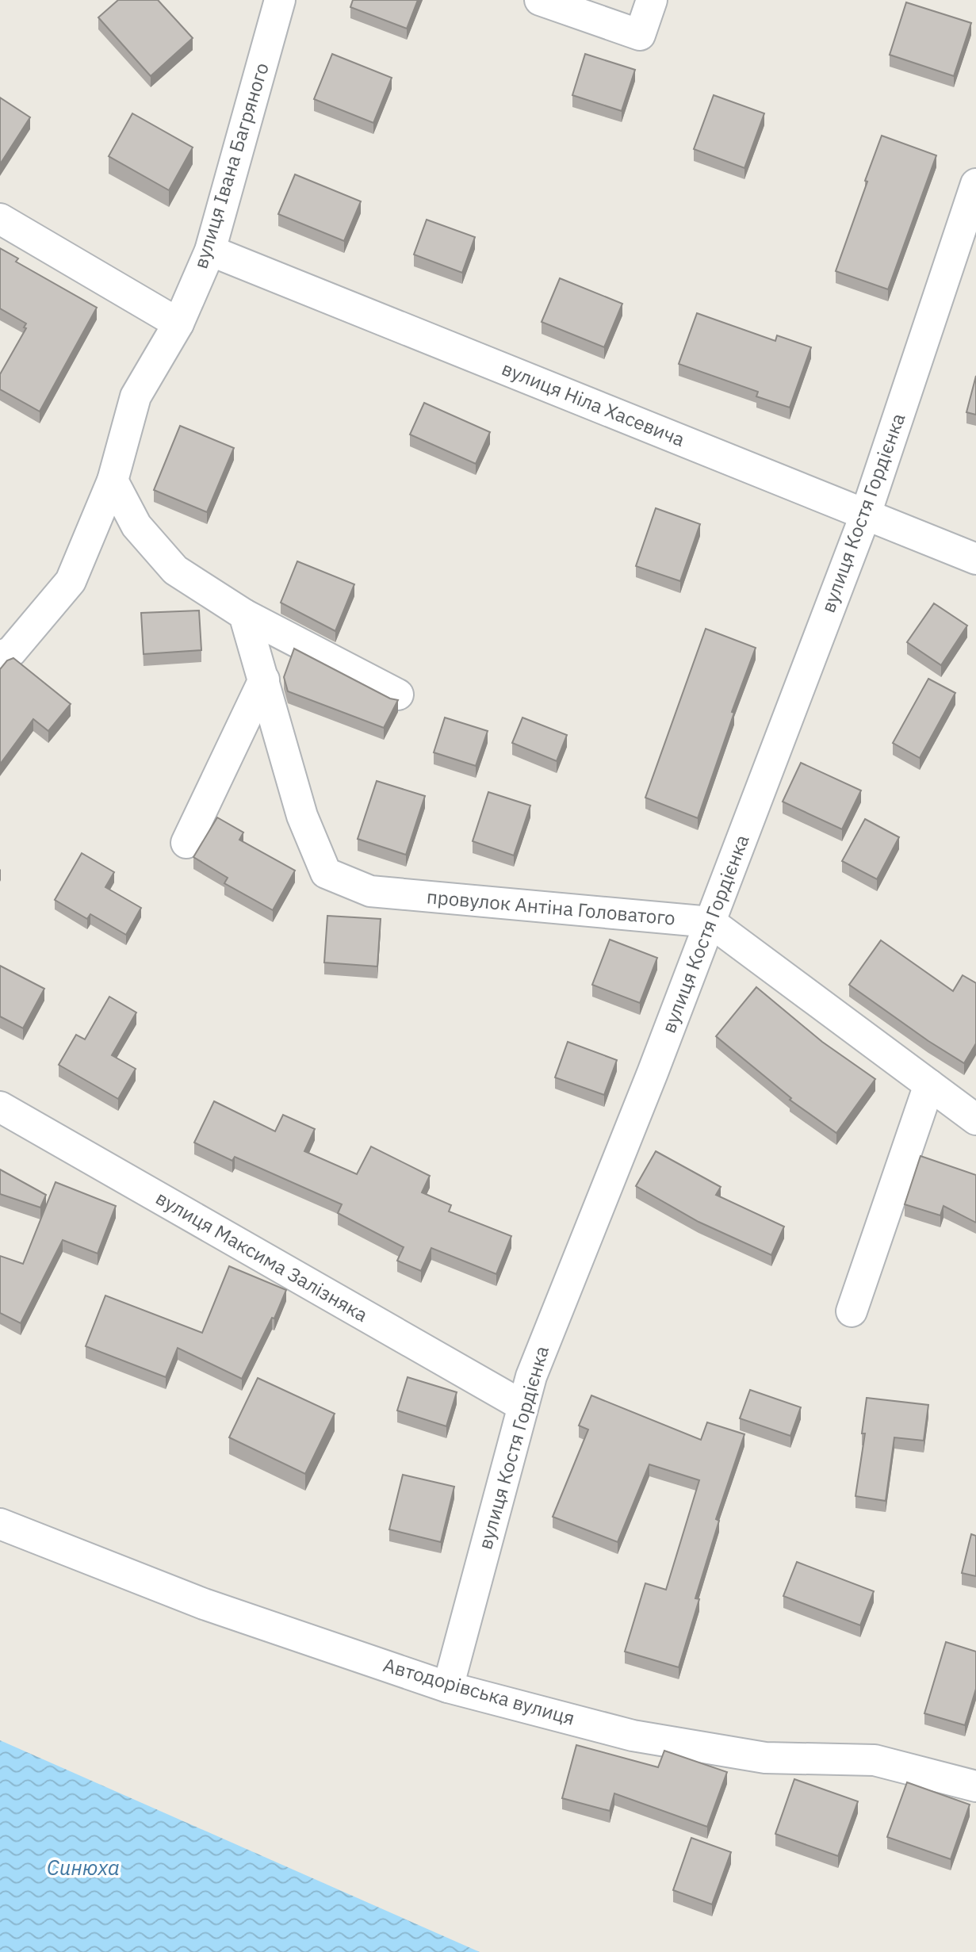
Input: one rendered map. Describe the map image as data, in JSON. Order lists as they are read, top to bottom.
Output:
{
  "streets": {
    "street": [
      "вулиця Івана Багряного",
      "вулиця Ніла Хасевича",
      "вулиця Костя Гордієнка",
      "провулок Антіна Головатого",
      "вулиця Максима Залізняка",
      "Автодорівська вулиця"
    ]
  },
  "crossings": [
    ["вулиця Івана Багряного", "вулиця Ніла Хасевича"],
    ["вулиця Ніла Хасевича", "вулиця Костя Гордієнка"],
    ["вулиця Костя Гордієнка", "провулок Антіна Головатого"],
    ["вулиця Костя Гордієнка", "вулиця Максима Залізняка"],
    ["вулиця Костя Гордієнка", "Автодорівська вулиця"]
  ],
  "water": ["Синюха"]
}
